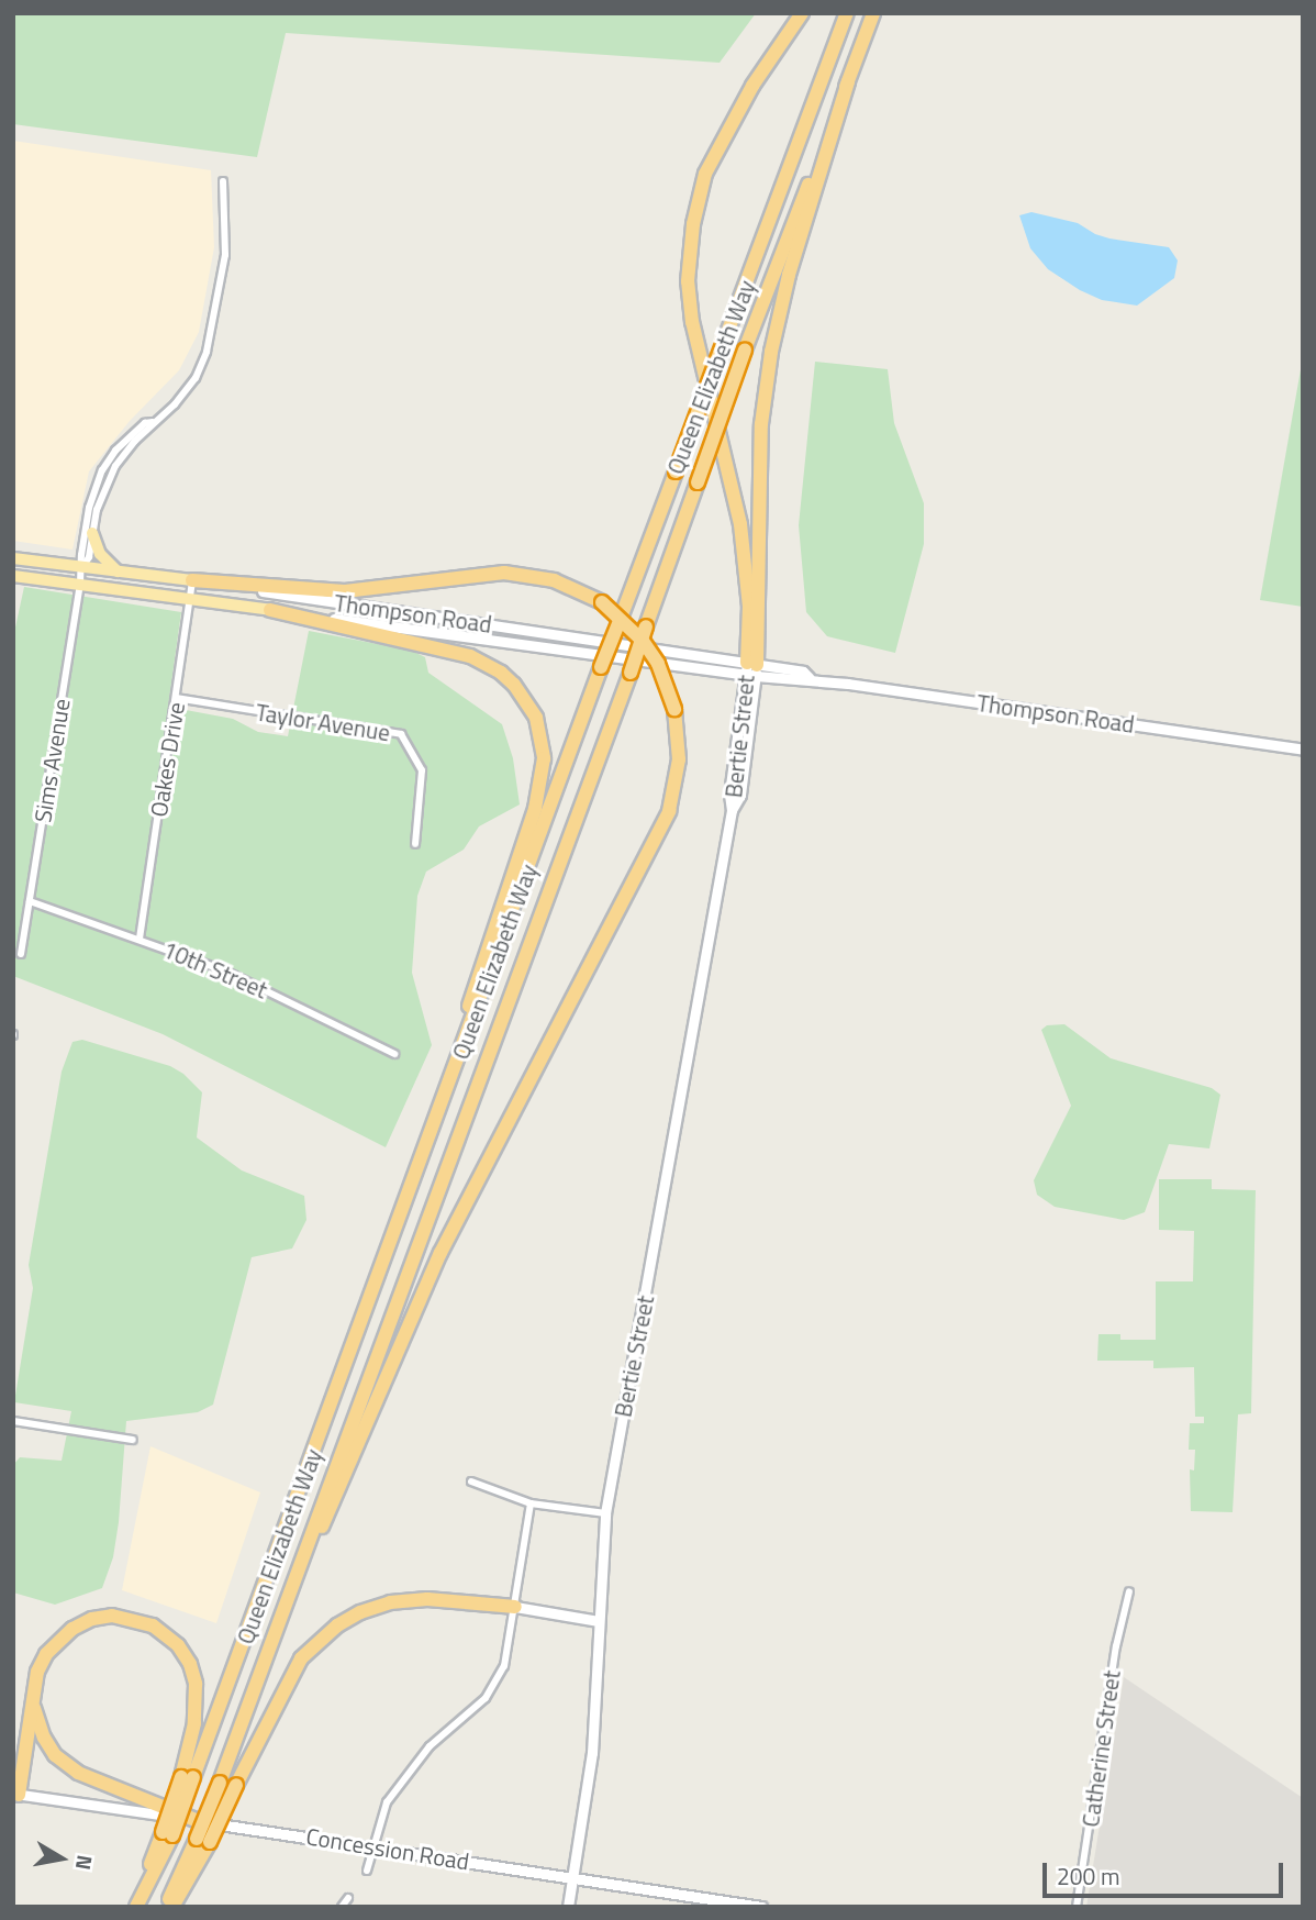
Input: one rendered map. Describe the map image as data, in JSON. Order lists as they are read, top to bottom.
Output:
{
  "streets": {
    "highway": ["Queen Elizabeth Way"],
    "main road": ["Thompson Road"],
    "street": [
      "Taylor Avenue",
      "Bertie Street",
      "Oakes Drive",
      "Sims Avenue",
      "10th Street",
      "Catherine Street",
      "Concession Road"
    ]
  },
  "crossings": [
    ["Thompson Road", "Bertie Street"],
    ["Thompson Road", "Oakes Drive"],
    ["Thompson Road", "Sims Avenue"],
    ["Taylor Avenue", "Oakes Drive"],
    ["Bertie Street", "Concession Road"],
    ["Oakes Drive", "10th Street"],
    ["Sims Avenue", "10th Street"]
  ],
  "scale_bar": "200 m",
  "north": "right"
}
